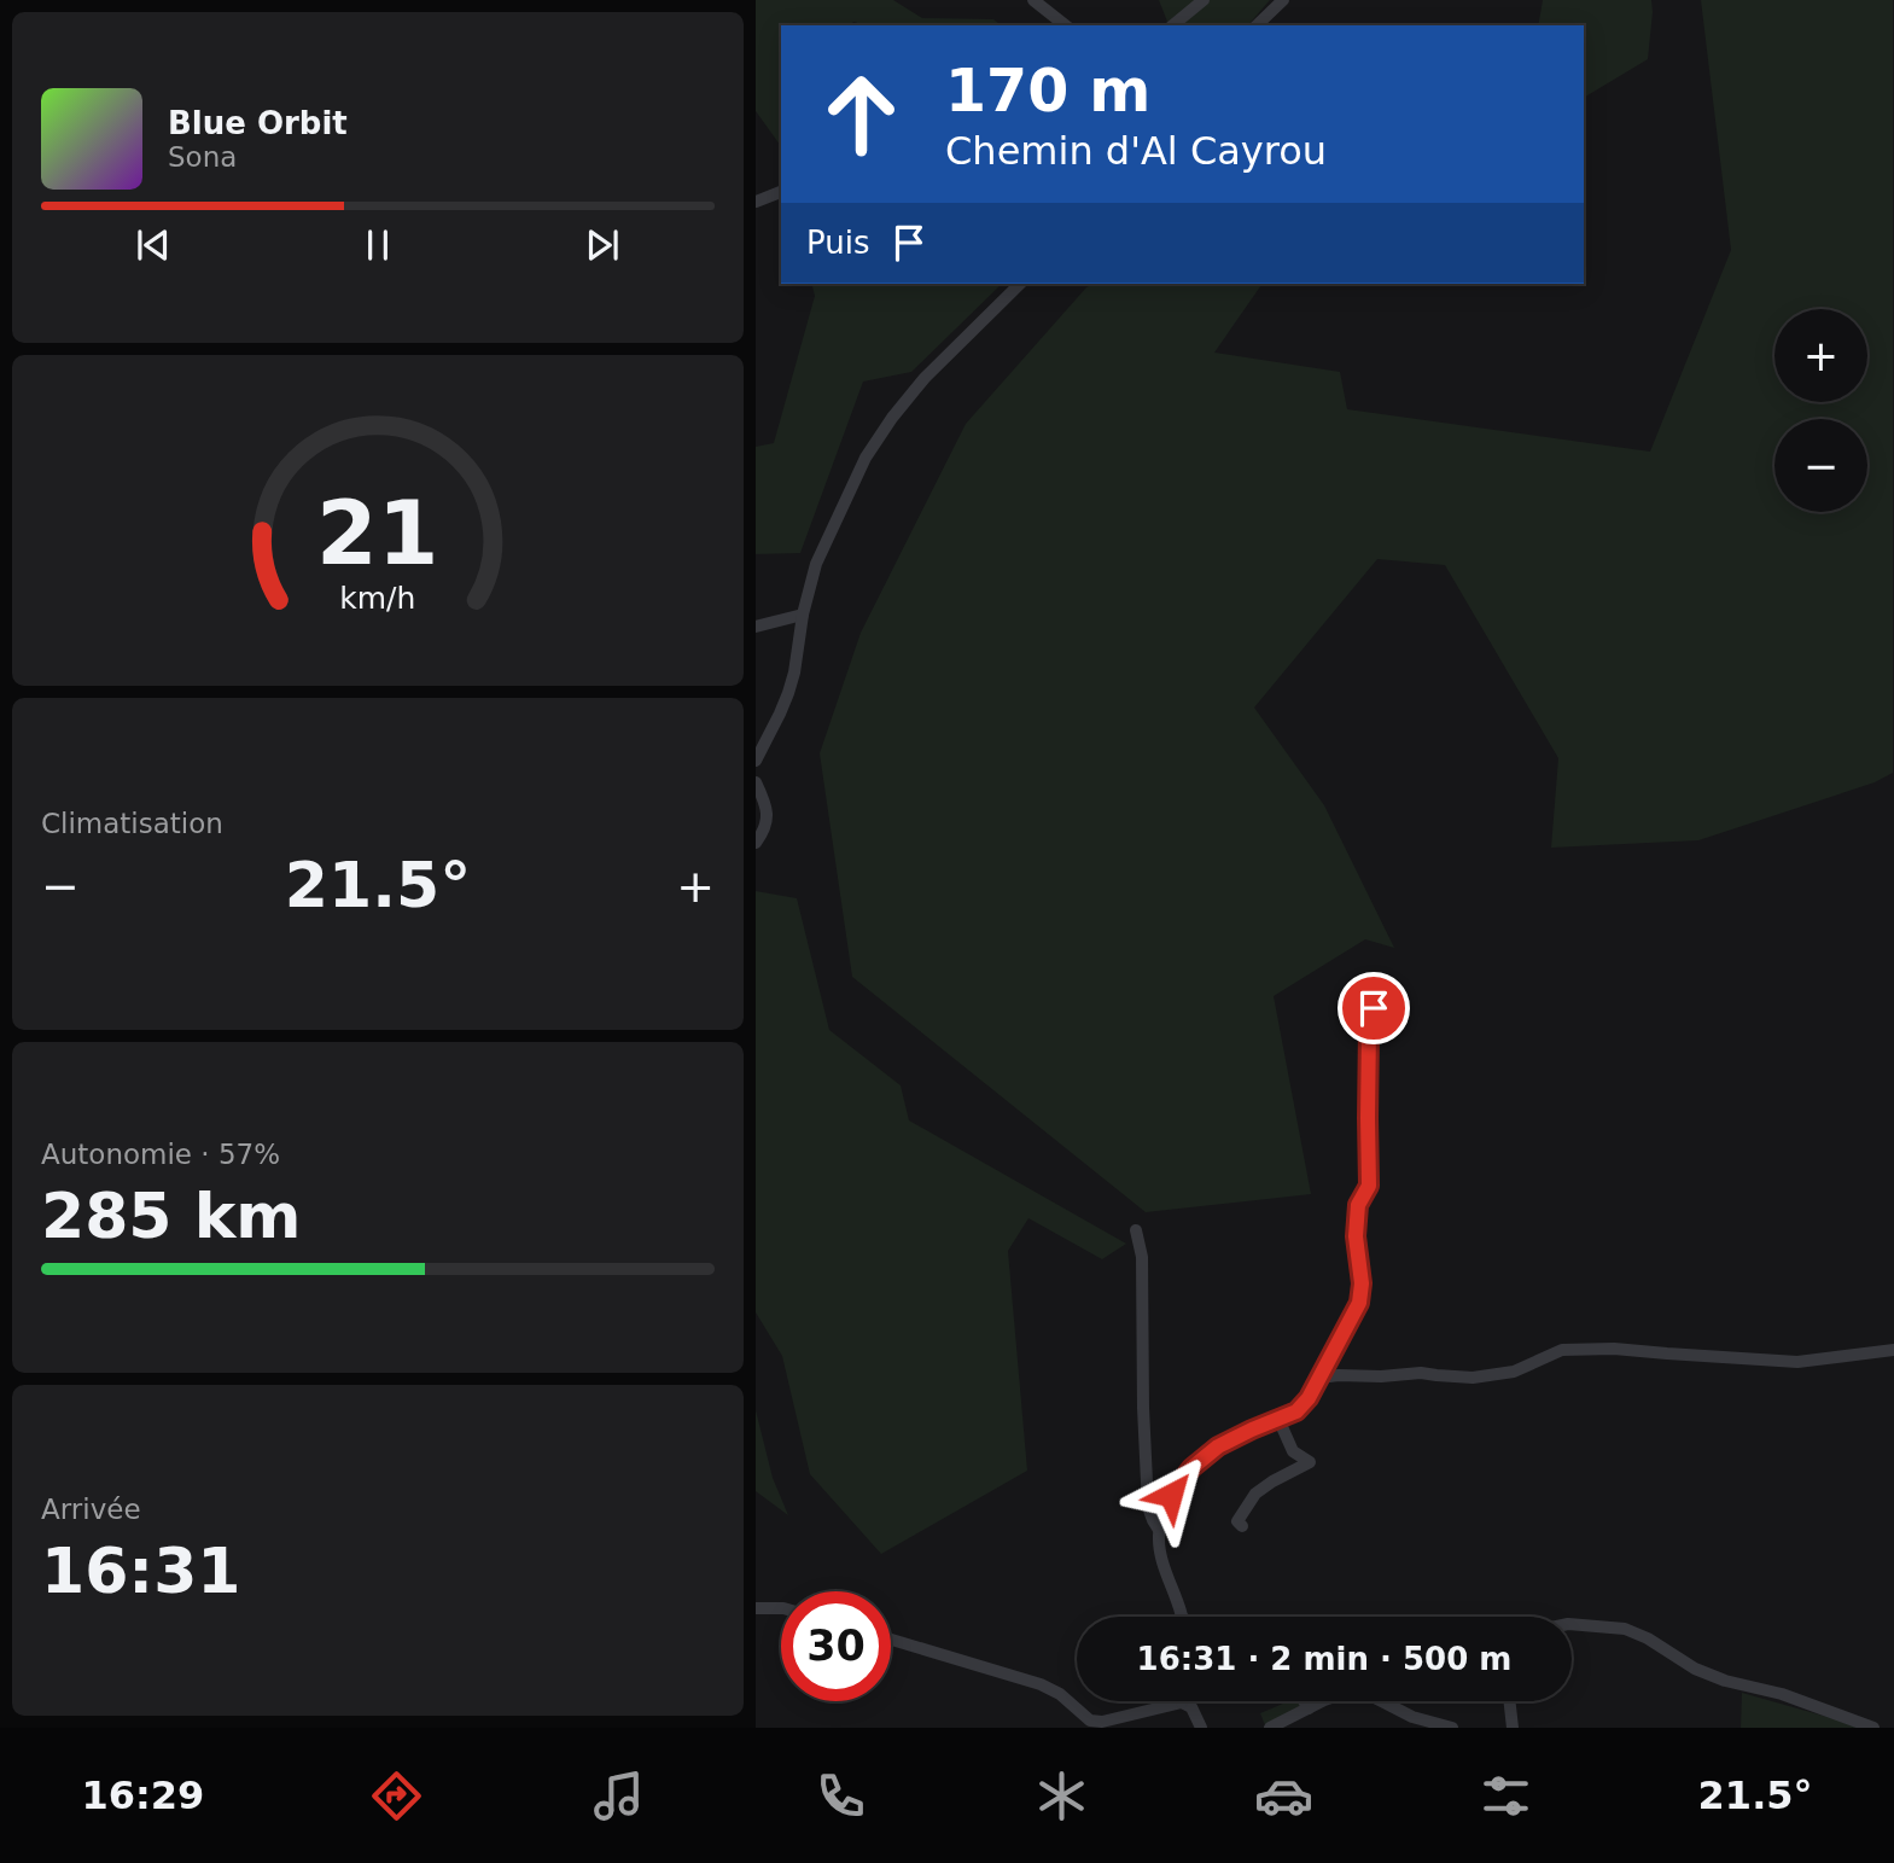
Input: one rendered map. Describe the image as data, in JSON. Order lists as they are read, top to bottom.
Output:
{
  "page": {
    "turn": ["170 m", "Chemin d'Al Cayrou"],
    "song": ["Blue Orbit", "Sona"],
    "then": "Puis",
    "map_buttons": ["+", "−"],
    "tile": [
      "Climatisation",
      ["Autonomie · 57%", "285 km"],
      ["Arrivée", "16:31"]
    ],
    "heat": ["−", "21.5°", "+"],
    "limit": "30",
    "trip": "16:31 · 2 min · 500 m",
    "tabs": ["16:29", "21.5°"],
    "gauge": ["21", "km/h"]
  }
}
